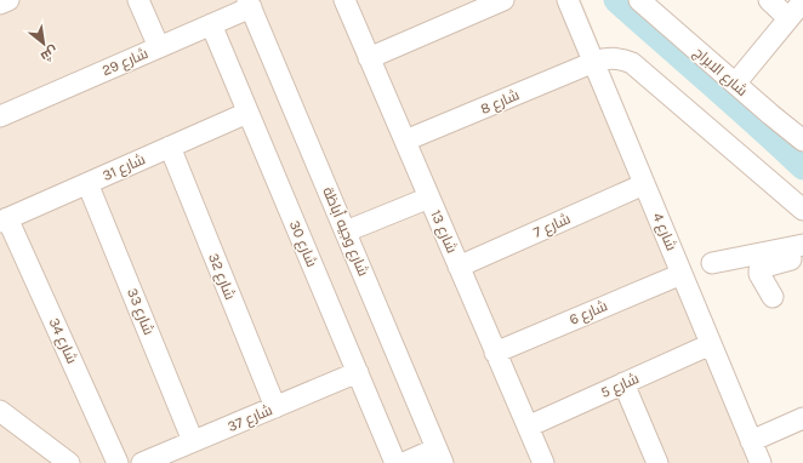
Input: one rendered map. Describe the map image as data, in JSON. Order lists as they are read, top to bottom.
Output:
{
  "streets": {
    "street": [
      "شارع 29",
      "شارع الابراج",
      "شارع 8",
      "شارع 31",
      "شارع 7",
      "شارع وجيه أباظة",
      "شارع 13",
      "شارع 4",
      "شارع 30",
      "شارع 32",
      "شارع 33",
      "شارع 6",
      "شارع 34",
      "شارع 5",
      "شارع 37"
    ]
  },
  "crossings": [
    ["شارع 29", "شارع وجيه أباظة"],
    ["شارع 29", "شارع 30"],
    ["شارع 8", "شارع 13"],
    ["شارع 8", "شارع 4"],
    ["شارع 31", "شارع 30"],
    ["شارع 31", "شارع 32"],
    ["شارع 31", "شارع 33"],
    ["شارع 31", "شارع 34"],
    ["شارع 7", "شارع 13"],
    ["شارع 7", "شارع 4"],
    ["شارع 13", "شارع 6"],
    ["شارع 13", "شارع 5"],
    ["شارع 4", "شارع 6"],
    ["شارع 4", "شارع 5"],
    ["شارع 30", "شارع 37"],
    ["شارع 32", "شارع 37"],
    ["شارع 33", "شارع 37"]
  ],
  "north": "bottom right"
}
